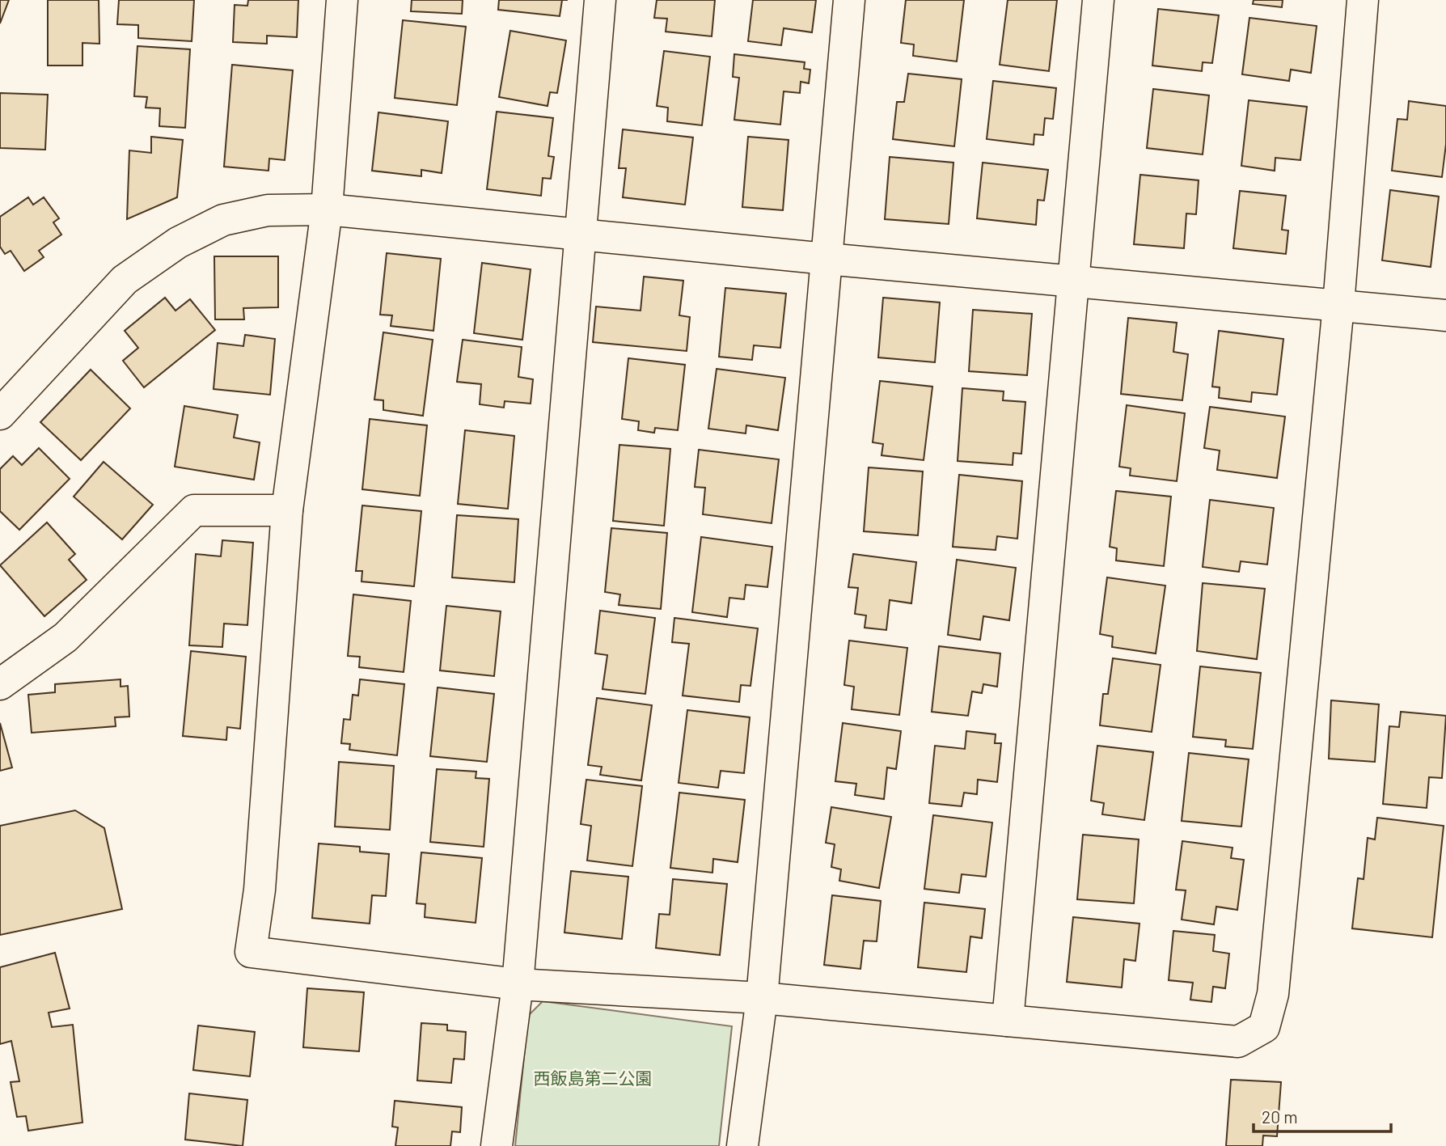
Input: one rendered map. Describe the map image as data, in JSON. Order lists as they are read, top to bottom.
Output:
{
  "parks": ["西飯島第二公園"],
  "scale_bar": "20 m"
}
